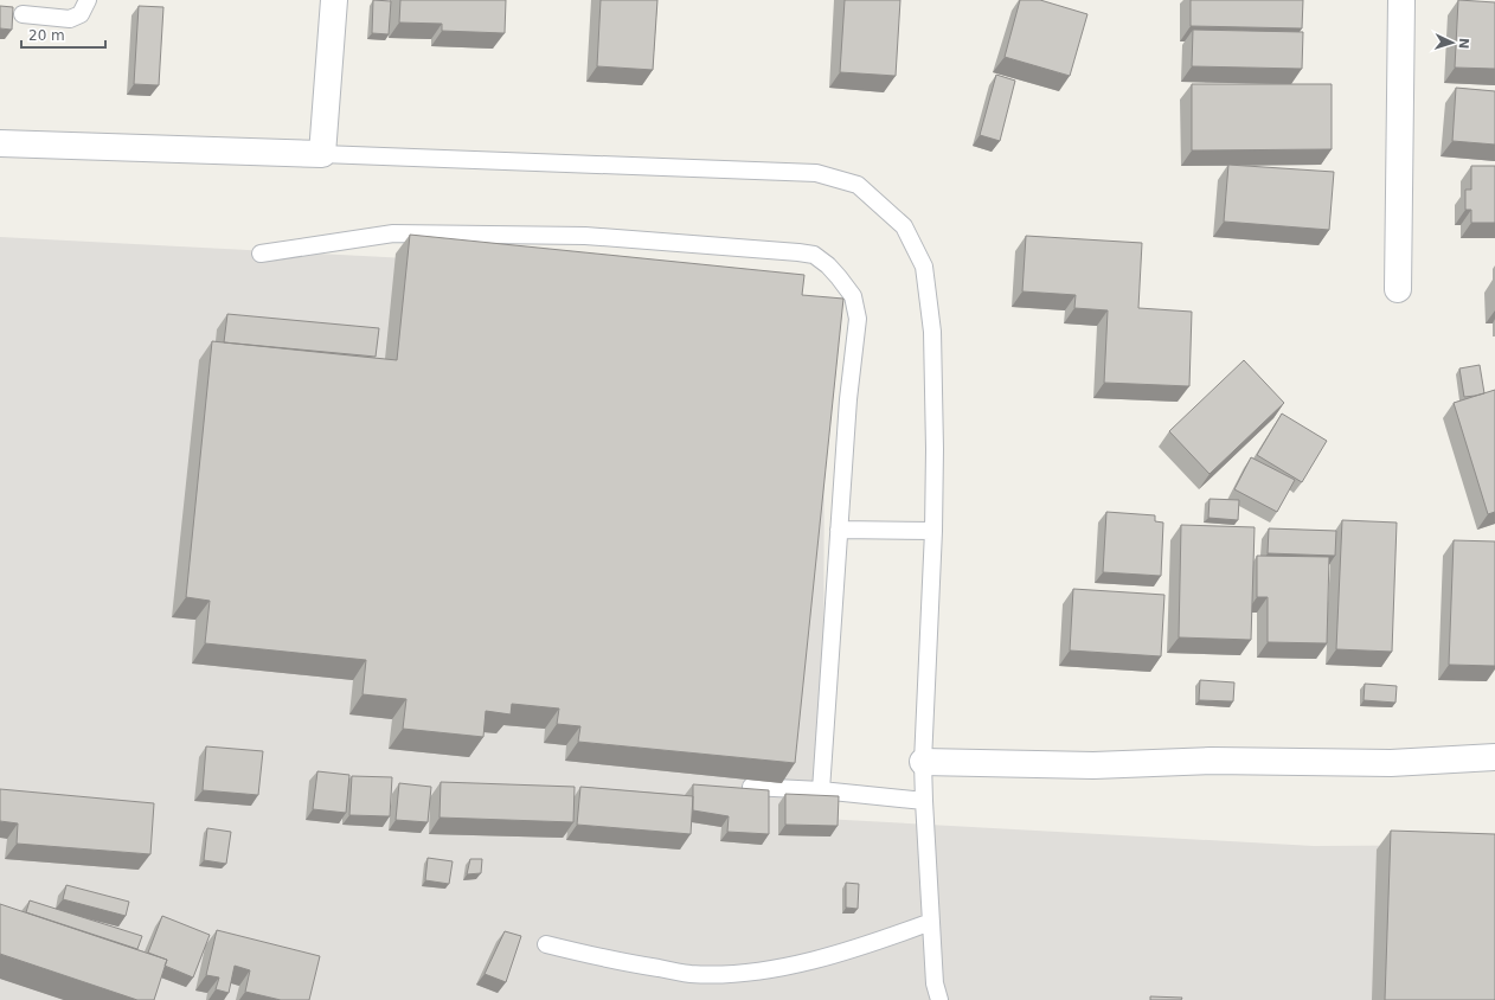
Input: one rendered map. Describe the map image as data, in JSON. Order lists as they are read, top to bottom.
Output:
{
  "scale_bar": "20 m",
  "north": "right"
}
